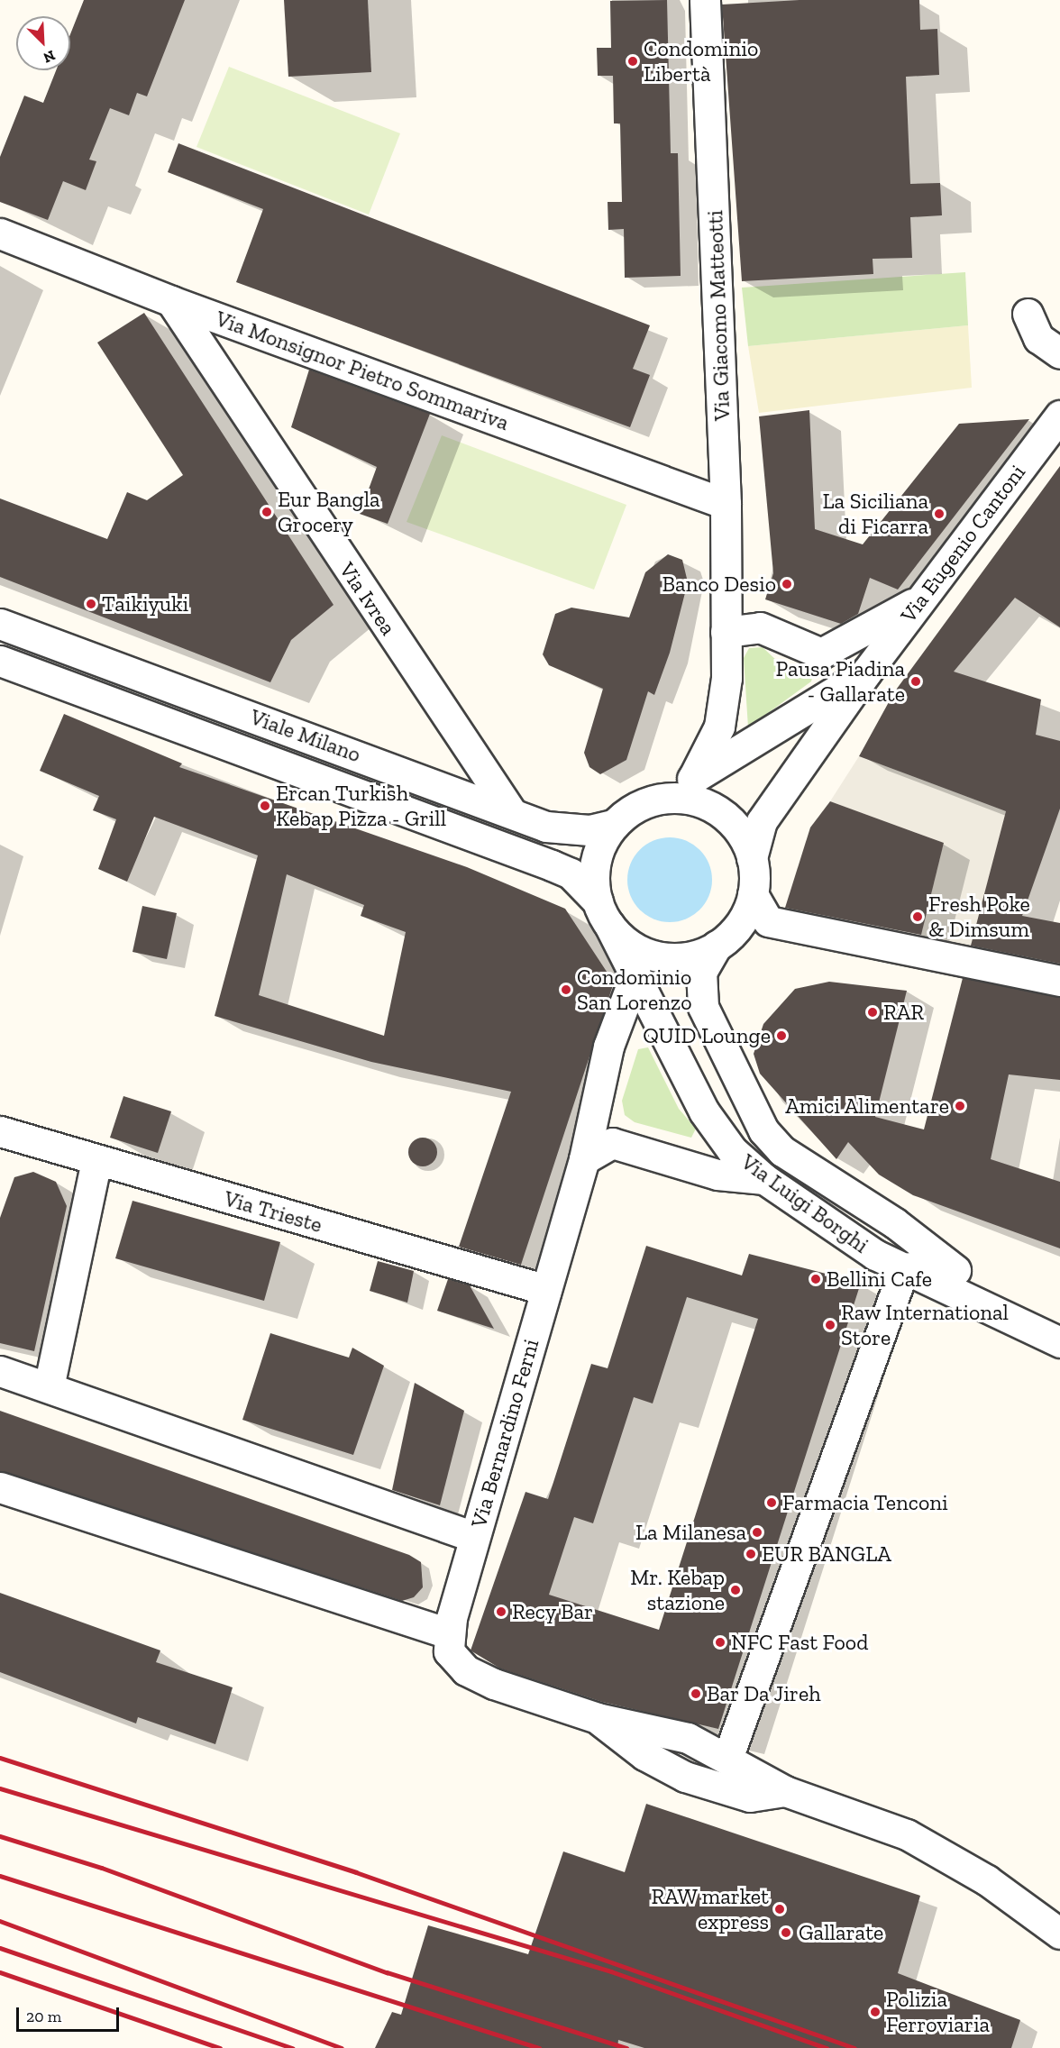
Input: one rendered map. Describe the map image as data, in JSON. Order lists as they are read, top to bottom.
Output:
{
  "streets": {
    "street": [
      "Via Giacomo Matteotti",
      "Via Monsignor Pietro Sommariva",
      "Via Eugenio Cantoni",
      "Via Ivrea",
      "Viale Milano",
      "Via Luigi Borghi",
      "Via Trieste",
      "Via Bernardino Ferni"
    ]
  },
  "crossings": [
    ["Via Giacomo Matteotti", "Via Monsignor Pietro Sommariva"],
    ["Via Giacomo Matteotti", "Via Eugenio Cantoni"],
    ["Via Monsignor Pietro Sommariva", "Via Ivrea"],
    ["Via Eugenio Cantoni", "Viale Milano"],
    ["Via Eugenio Cantoni", "Via Luigi Borghi"],
    ["Via Ivrea", "Viale Milano"],
    ["Viale Milano", "Via Luigi Borghi"],
    ["Via Luigi Borghi", "Via Bernardino Ferni"],
    ["Via Trieste", "Via Bernardino Ferni"]
  ],
  "places": [
    "Condominio Libertà",
    "Eur Bangla Grocery",
    "La Siciliana di Ficarra",
    "Banco Desio",
    "Taikiyuki",
    "Pausa Piadina - Gallarate",
    "Ercan Turkish Kebap Pizza - Grill",
    "Fresh Poke & Dimsum",
    "Condominio San Lorenzo",
    "RAR",
    "QUID Lounge",
    "Amici Alimentare",
    "Bellini Cafe",
    "Raw International Store",
    "Farmacia Tenconi",
    "La Milanesa",
    "EUR BANGLA",
    "Mr. Kebap stazione",
    "Recy Bar",
    "NFC Fast Food",
    "Bar Da Jireh",
    "RAW market express",
    "Gallarate",
    "Polizia Ferroviaria"
  ],
  "scale_bar": "20 m",
  "north": "bottom right"
}
